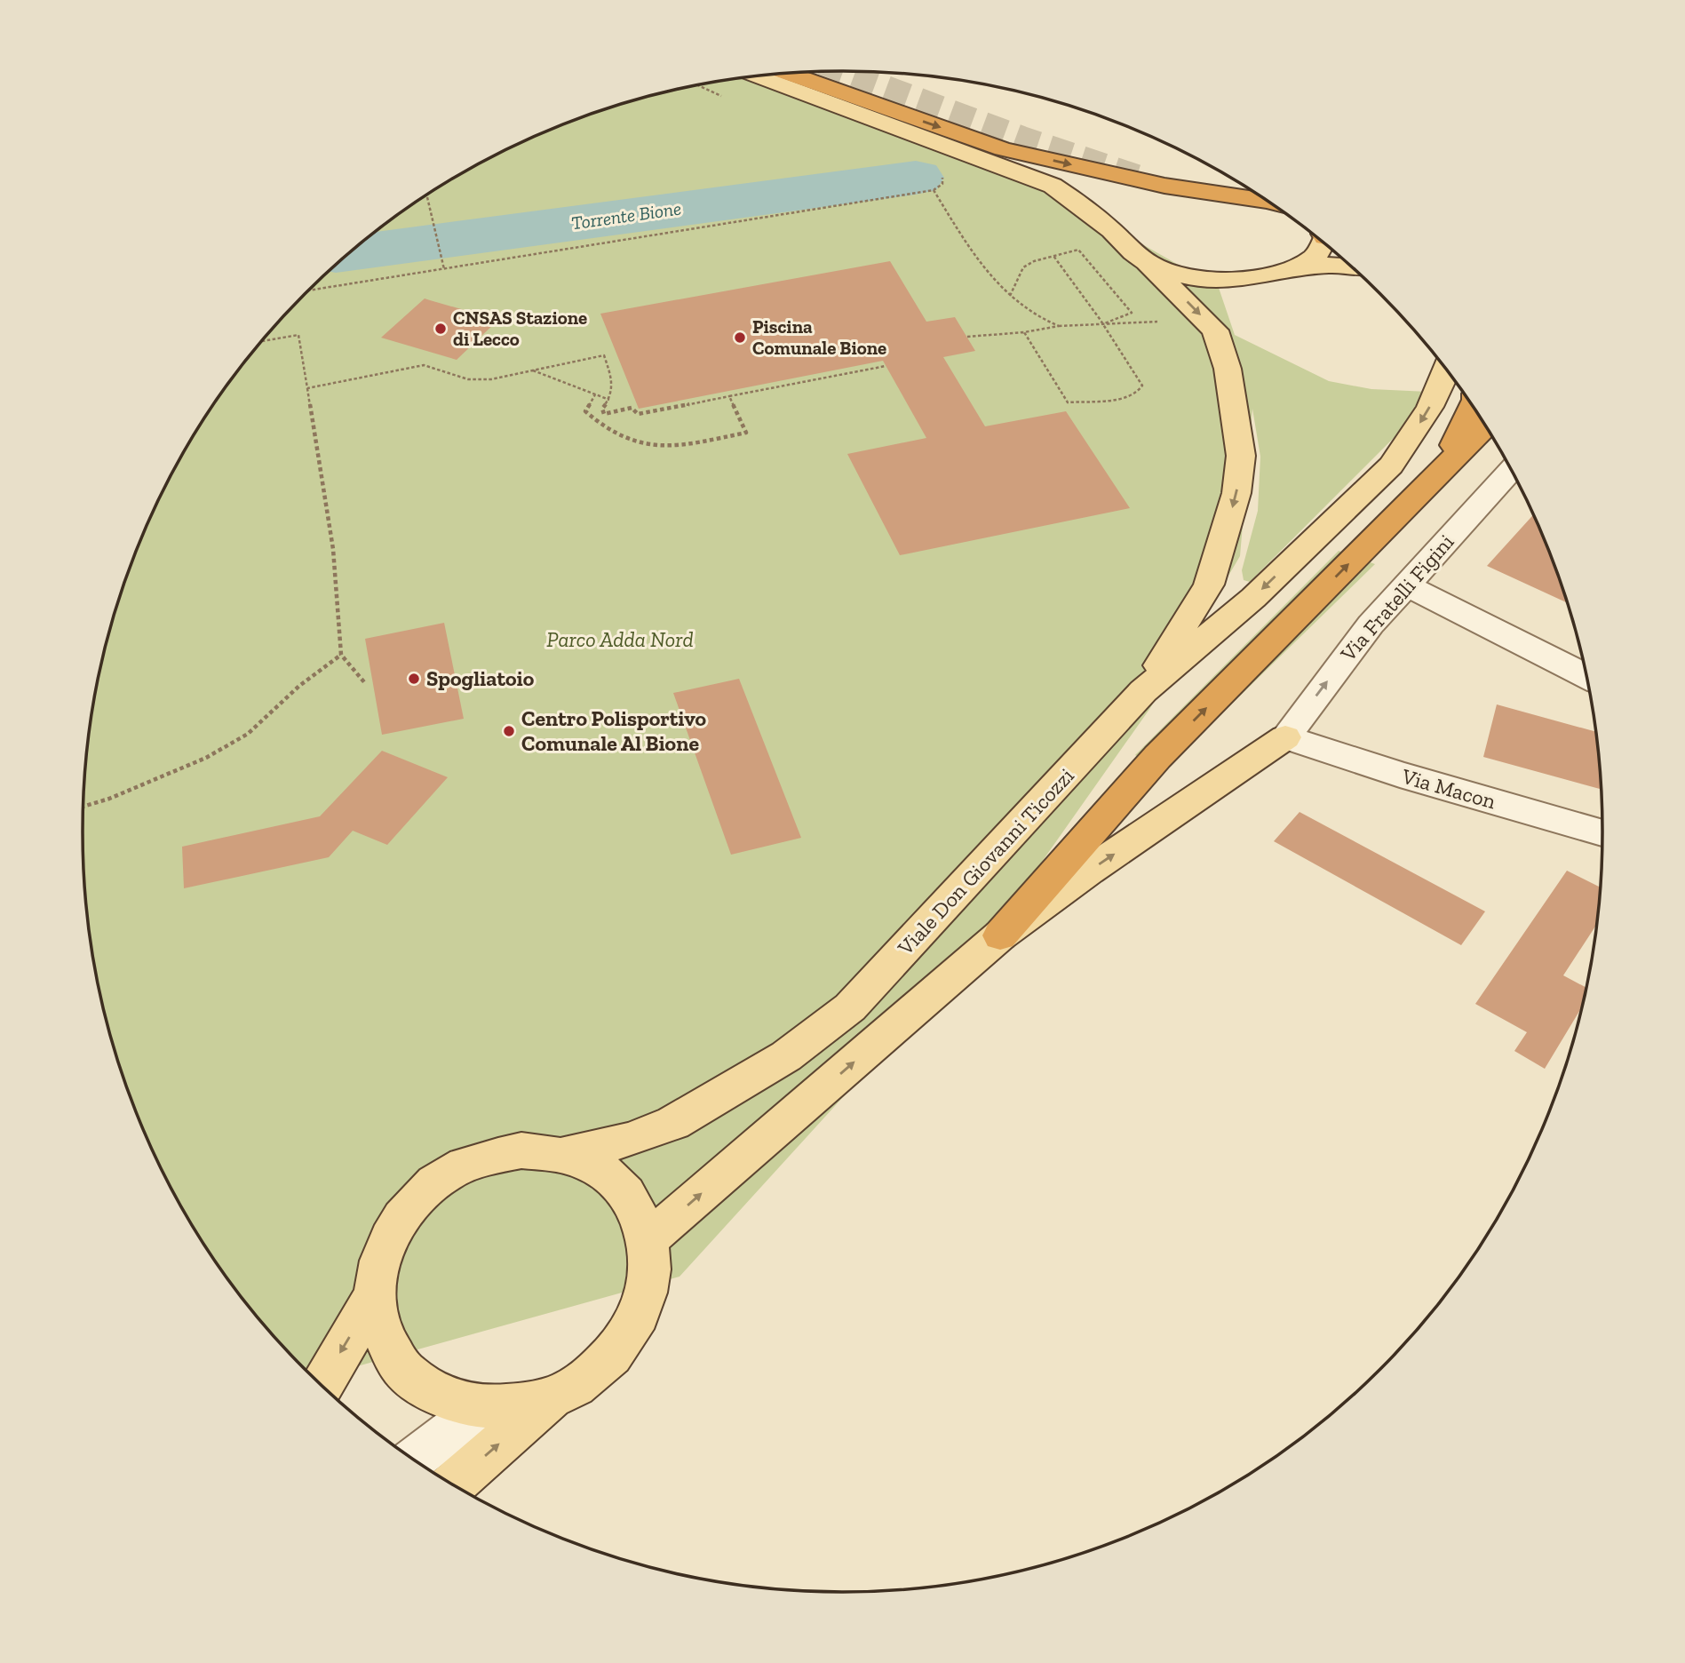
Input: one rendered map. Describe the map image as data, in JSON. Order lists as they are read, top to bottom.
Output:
{
  "streets": {
    "main road": ["Viale Don Giovanni Ticozzi"],
    "street": ["Via Fratelli Figini", "Via Macon"]
  },
  "crossings": [
    ["Via Fratelli Figini", "Via Macon"]
  ],
  "one_way": ["Via Fratelli Figini"],
  "water": ["Torrente Bione"],
  "parks": ["Parco Adda Nord"],
  "places": [
    "CNSAS Stazione di Lecco",
    "Piscina Comunale Bione",
    "Spogliatoio",
    "Centro Polisportivo Comunale Al Bione"
  ]
}
